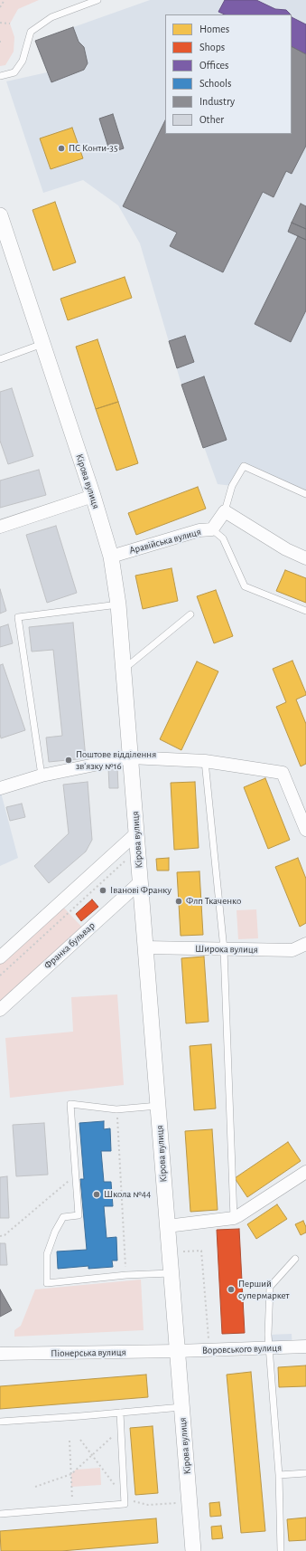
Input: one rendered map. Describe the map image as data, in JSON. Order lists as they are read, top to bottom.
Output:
{
  "streets": {
    "street": [
      "Кірова вулиця",
      "Аравійська вулиця",
      "Франка бульвар",
      "Широка вулиця",
      "Воровського вулиця",
      "Піонерська вулиця"
    ]
  },
  "crossings": [
    ["Кірова вулиця", "Аравійська вулиця"],
    ["Кірова вулиця", "Франка бульвар"],
    ["Кірова вулиця", "Широка вулиця"],
    ["Кірова вулиця", "Воровського вулиця"],
    ["Кірова вулиця", "Піонерська вулиця"],
    ["Воровського вулиця", "Піонерська вулиця"]
  ],
  "places": [
    "ПС Конти-35",
    "Поштове відділення зв'язку №16",
    "Іванові Франку",
    "Флп Ткаченко",
    "Школа №44",
    "Перший супермаркет"
  ],
  "legend": [
    "Homes",
    "Shops",
    "Offices",
    "Schools",
    "Industry",
    "Other"
  ]
}
